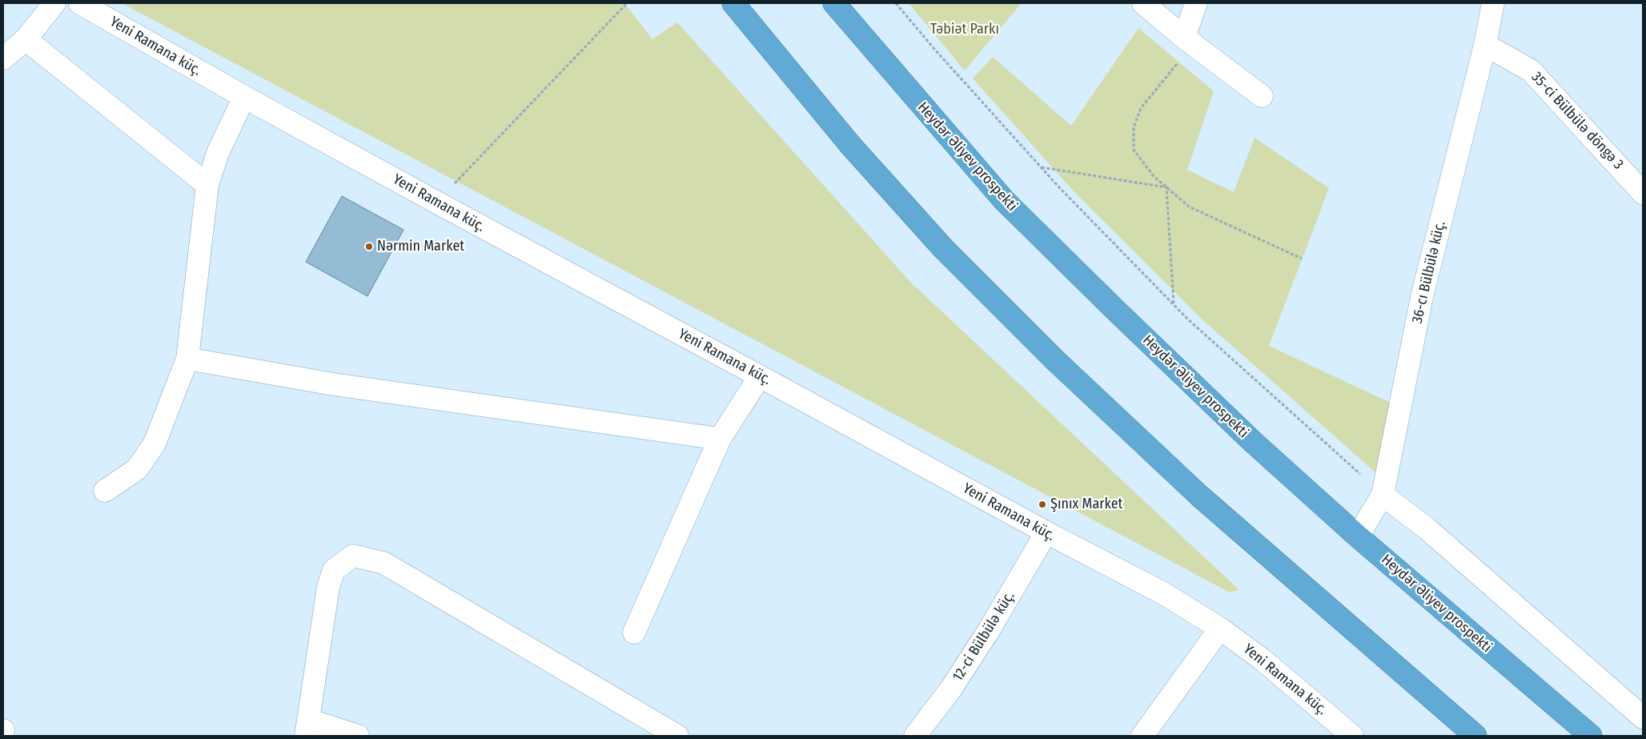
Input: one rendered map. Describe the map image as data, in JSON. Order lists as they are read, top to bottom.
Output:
{
  "streets": {
    "highway": ["Heydər Əliyev prospekti"],
    "street": [
      "Yeni Ramana küç.",
      "35-ci Bülbülə döngə 3",
      "36-cı Bülbülə küç.",
      "12-ci Bülbülə küç."
    ]
  },
  "crossings": [
    ["Yeni Ramana küç.", "12-ci Bülbülə küç."],
    ["35-ci Bülbülə döngə 3", "36-cı Bülbülə küç."],
    ["Heydər Əliyev prospekti", "36-cı Bülbülə küç."]
  ],
  "parks": ["Təbiət Parkı"],
  "places": ["Nərmin Market", "Şınıx Market"]
}
